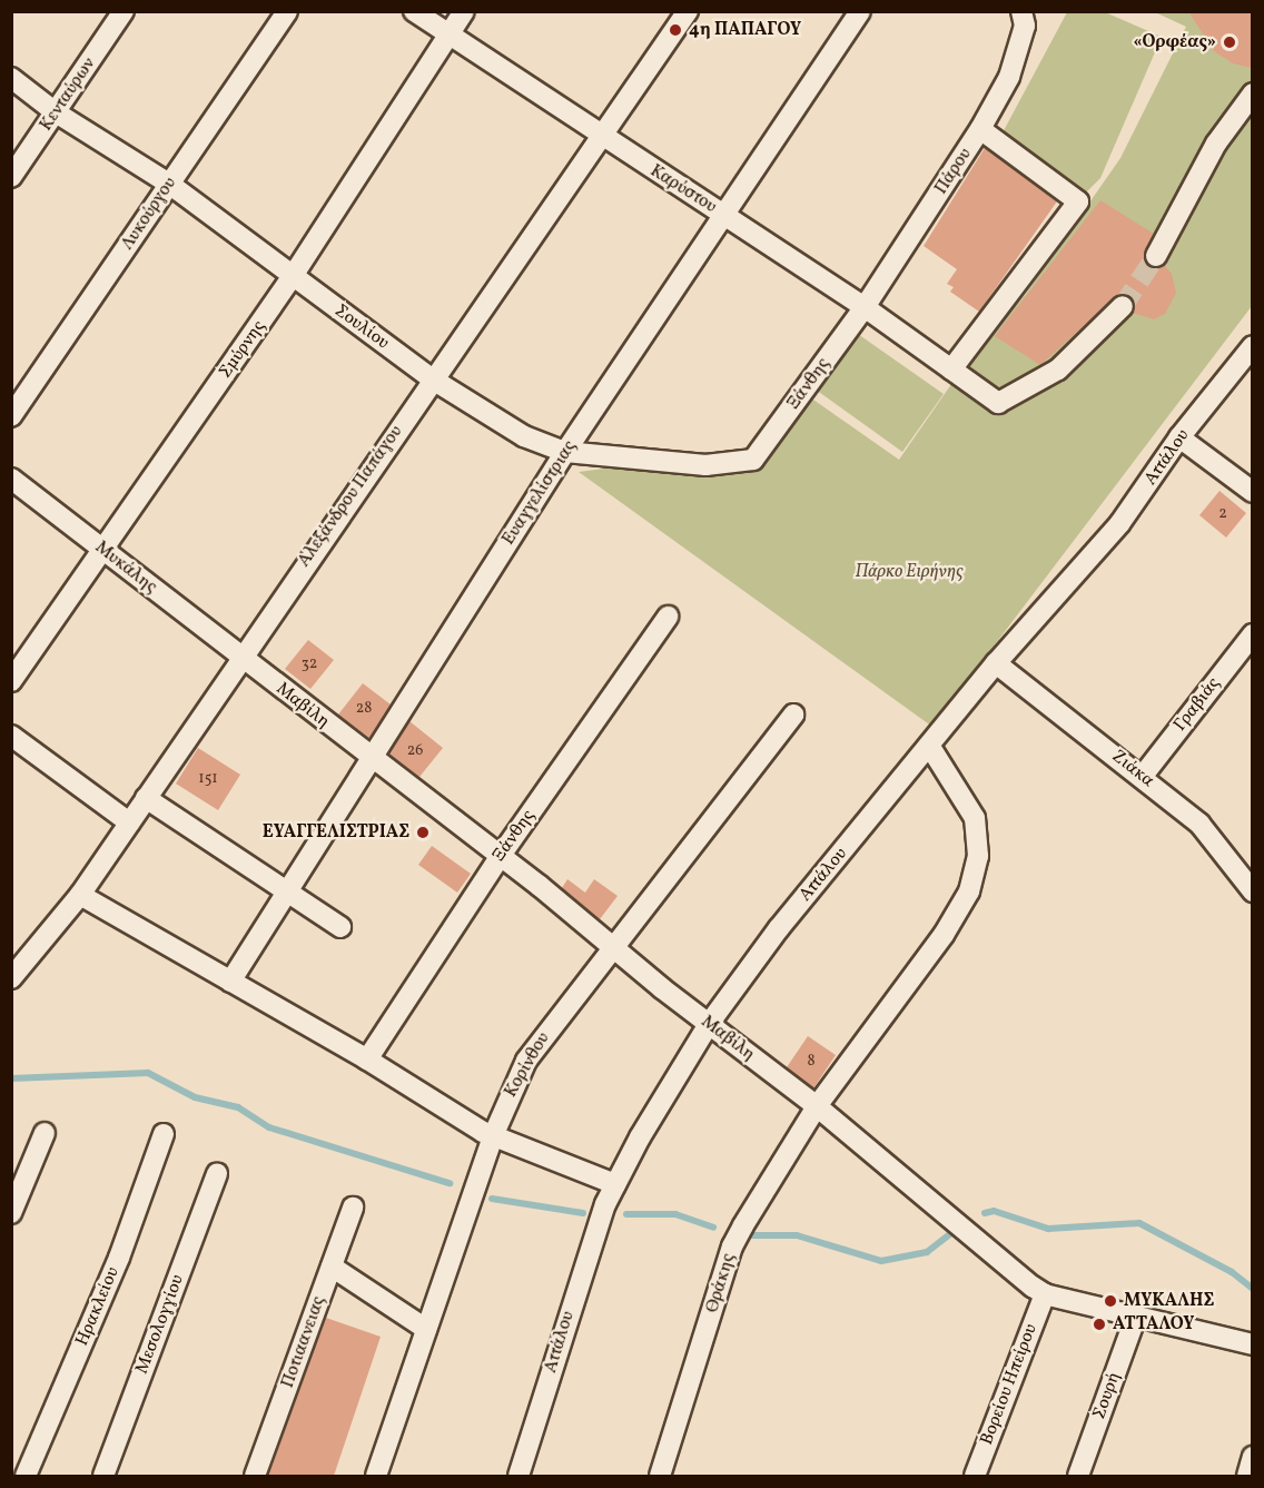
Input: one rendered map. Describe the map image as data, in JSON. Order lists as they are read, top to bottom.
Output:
{
  "streets": {
    "street": [
      "Κενταύρων",
      "Πάρου",
      "Καρύστου",
      "Λυκούργου",
      "Σουλίου",
      "Σμύρνης",
      "Ξάνθης",
      "Αττάλου",
      "Ευαγγελίστριας",
      "Αλεξάνδρου Παπάγου",
      "Μυκάλης",
      "Γραβιάς",
      "Μαβίλη",
      "Ζιάκα",
      "Κορίνθου",
      "Θράκης",
      "Ηρακλείου",
      "Μεσολογγίου",
      "Ποτιαανειας",
      "Βορείου Ηπείρου",
      "Σουρή"
    ]
  },
  "crossings": [
    ["Κενταύρων", "Σουλίου"],
    ["Πάρου", "Καρύστου"],
    ["Πάρου", "Ξάνθης"],
    ["Καρύστου", "Σμύρνης"],
    ["Καρύστου", "Ξάνθης"],
    ["Καρύστου", "Ευαγγελίστριας"],
    ["Καρύστου", "Αλεξάνδρου Παπάγου"],
    ["Λυκούργου", "Σουλίου"],
    ["Σουλίου", "Σμύρνης"],
    ["Σουλίου", "Ξάνθης"],
    ["Σουλίου", "Ευαγγελίστριας"],
    ["Σουλίου", "Αλεξάνδρου Παπάγου"],
    ["Σμύρνης", "Μυκάλης"],
    ["Ξάνθης", "Μαβίλη"],
    ["Αττάλου", "Μαβίλη"],
    ["Αττάλου", "Ζιάκα"],
    ["Αττάλου", "Θράκης"],
    ["Ευαγγελίστριας", "Μαβίλη"],
    ["Αλεξάνδρου Παπάγου", "Μυκάλης"],
    ["Αλεξάνδρου Παπάγου", "Μαβίλη"],
    ["Μυκάλης", "Μαβίλη"],
    ["Γραβιάς", "Ζιάκα"],
    ["Μαβίλη", "Κορίνθου"],
    ["Μαβίλη", "Θράκης"],
    ["Μαβίλη", "Βορείου Ηπείρου"],
    ["Μαβίλη", "Σουρή"]
  ],
  "parks": ["Πάρκο Ειρήνης"],
  "places": [
    "4η ΠΑΠΑΓΟΥ",
    "«Ορφέας»",
    "ΕΥΑΓΓΕΛΙΣΤΡΙΑΣ",
    "ΜΥΚΑΛΗΣ",
    "ΑΤΤΑΛΟΥ"
  ],
  "house_numbers": [
    "2",
    "32",
    "28",
    "26",
    "151",
    "8"
  ]
}
